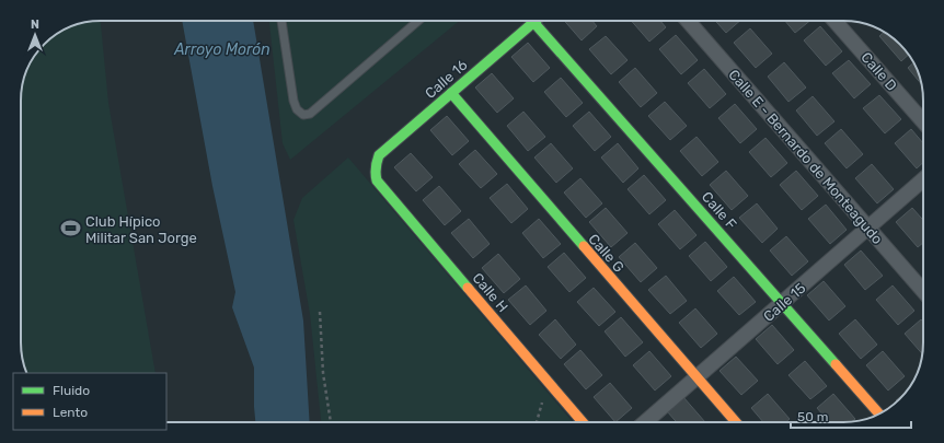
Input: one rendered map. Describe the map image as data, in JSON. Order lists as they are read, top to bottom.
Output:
{
  "streets": {
    "street": [
      "Calle D",
      "Calle 16",
      "Calle E - Bernardo de Monteagudo",
      "Calle F",
      "Calle G",
      "Calle H",
      "Calle 15"
    ]
  },
  "crossings": [
    ["Calle 16", "Calle F"],
    ["Calle 16", "Calle G"],
    ["Calle 16", "Calle H"],
    ["Calle E - Bernardo de Monteagudo", "Calle 15"],
    ["Calle F", "Calle 15"],
    ["Calle G", "Calle 15"]
  ],
  "water": ["Arroyo Morón"],
  "places": {
    "sports": ["Club Hípico Militar San Jorge"]
  },
  "legend": ["Fluido", "Lento"],
  "scale_bar": "50 m",
  "north": "top"
}
